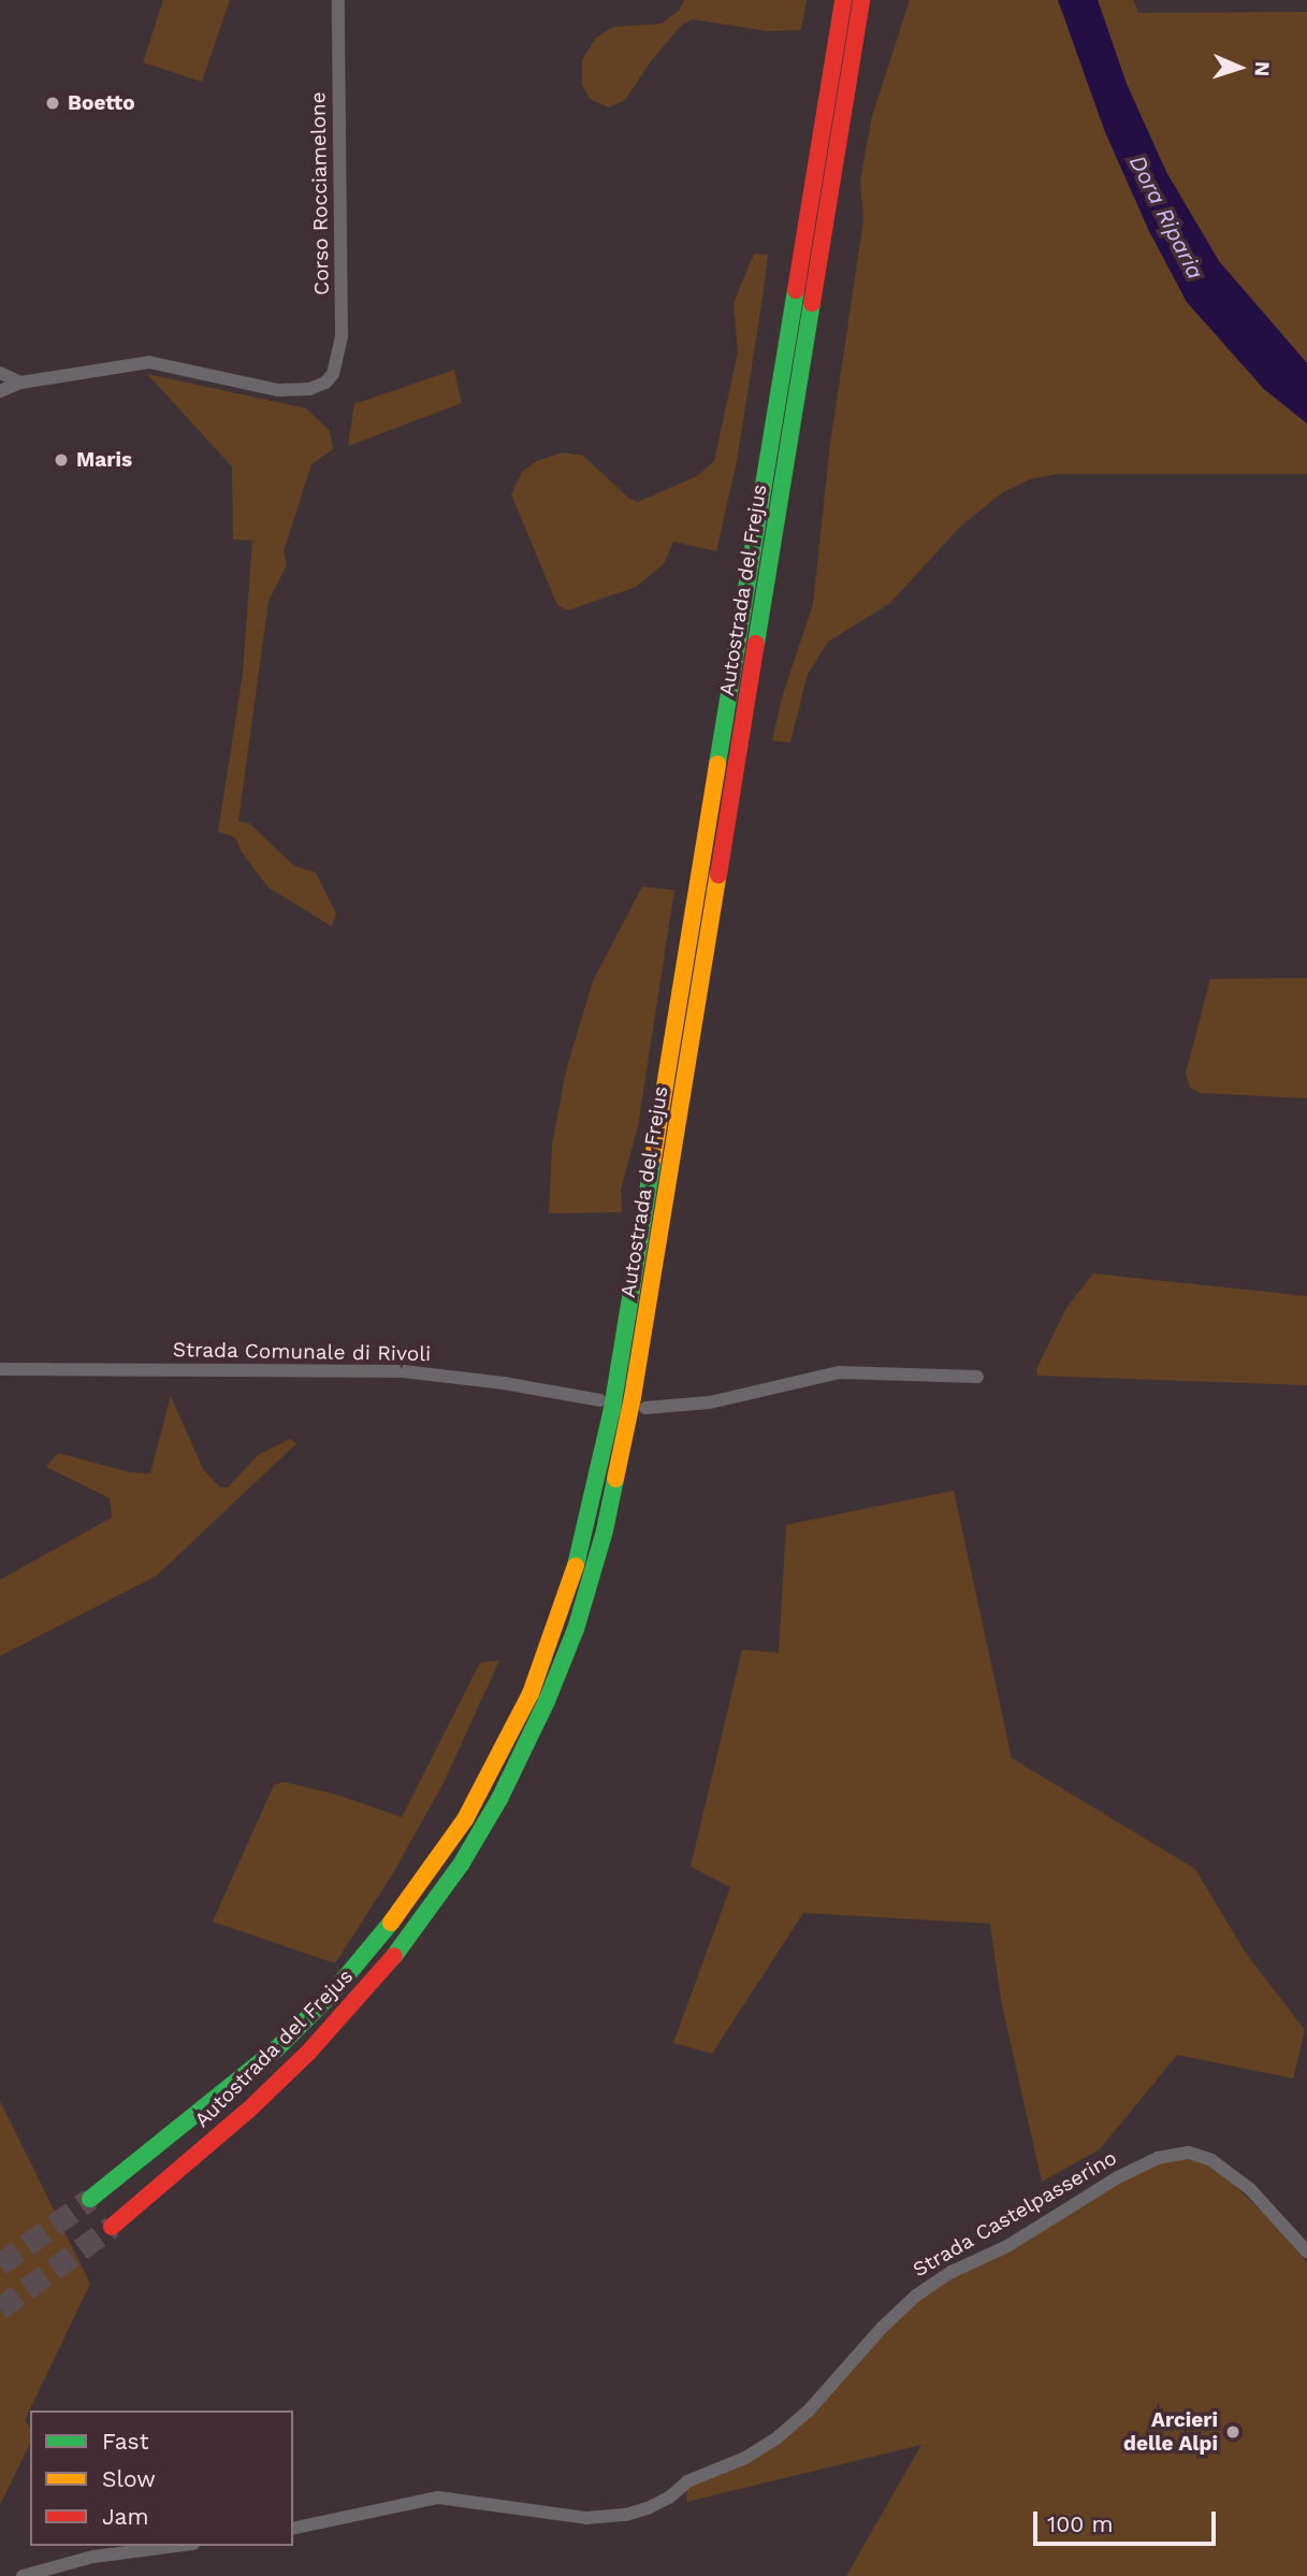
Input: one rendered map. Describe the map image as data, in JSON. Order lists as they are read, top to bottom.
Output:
{
  "streets": {
    "highway": ["Autostrada del Frejus"],
    "street": ["Corso Rocciamelone", "Strada Comunale di Rivoli", "Strada Castelpasserino"]
  },
  "water": ["Dora Riparia"],
  "places": ["Boetto", "Maris", "Arcieri delle Alpi"],
  "legend": ["Fast", "Slow", "Jam"],
  "scale_bar": "100 m",
  "north": "right"
}
